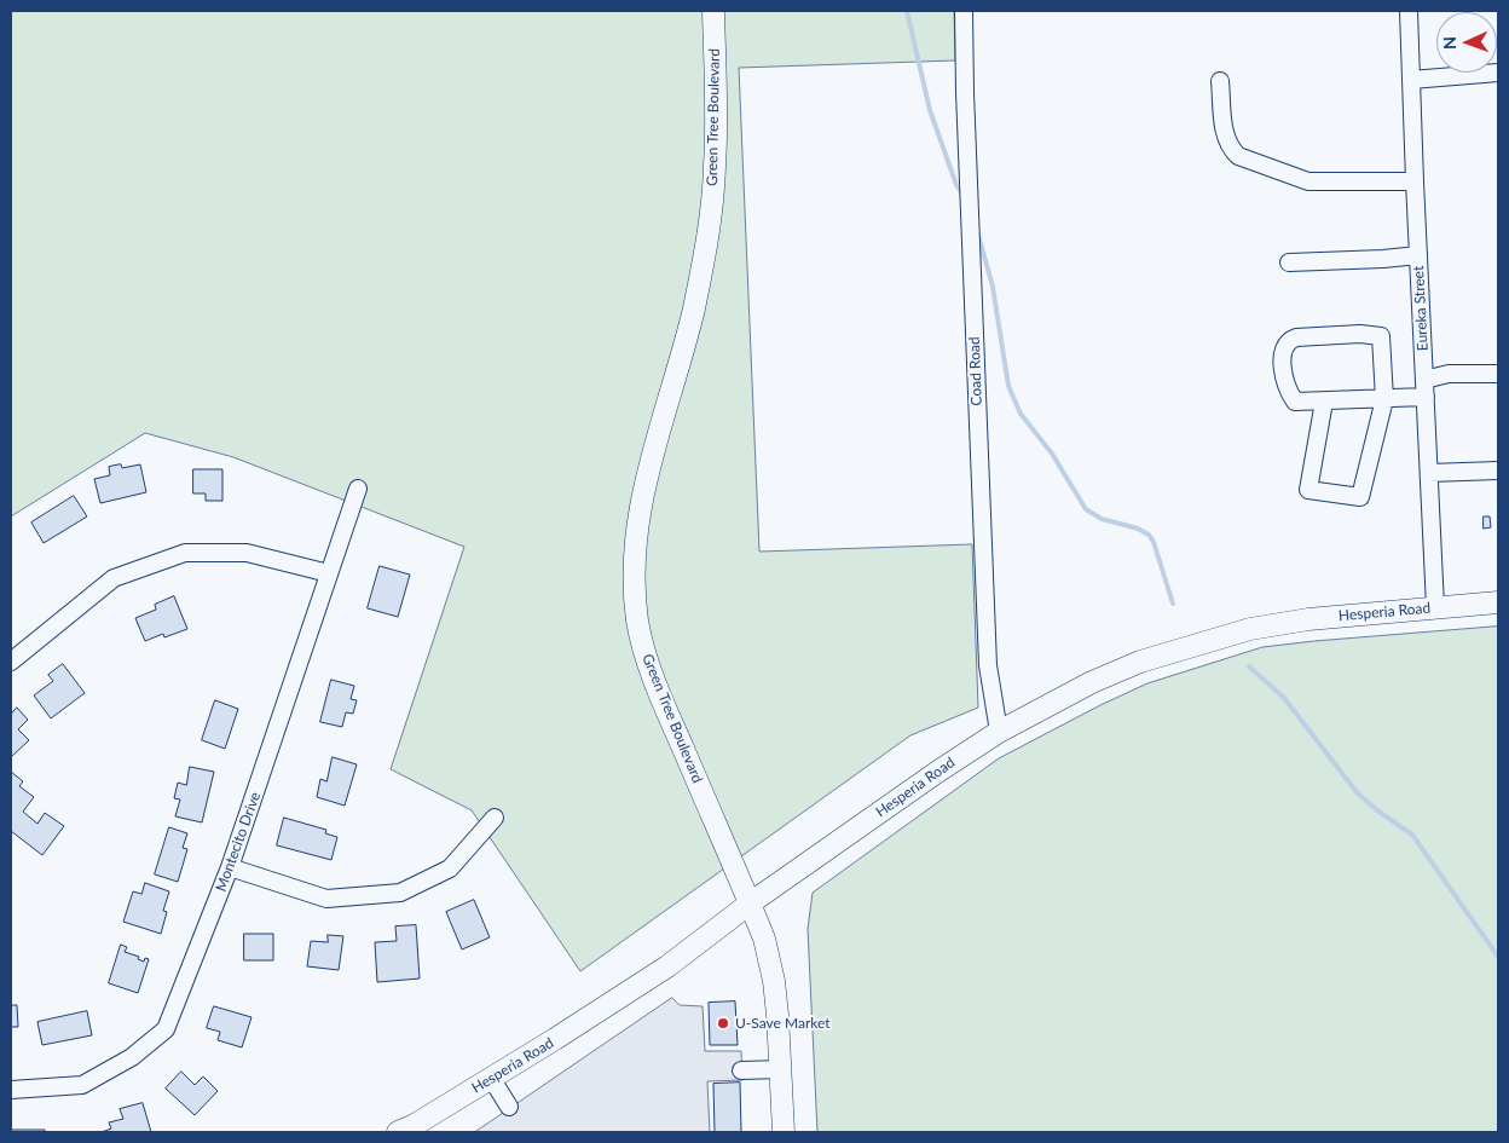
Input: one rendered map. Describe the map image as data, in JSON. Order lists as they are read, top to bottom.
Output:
{
  "streets": {
    "main road": ["Green Tree Boulevard", "Hesperia Road"],
    "street": ["Eureka Street", "Coad Road", "Montecito Drive"]
  },
  "crossings": [
    ["Green Tree Boulevard", "Hesperia Road"],
    ["Eureka Street", "Hesperia Road"],
    ["Coad Road", "Hesperia Road"]
  ],
  "places": ["U-Save Market"],
  "north": "left"
}
